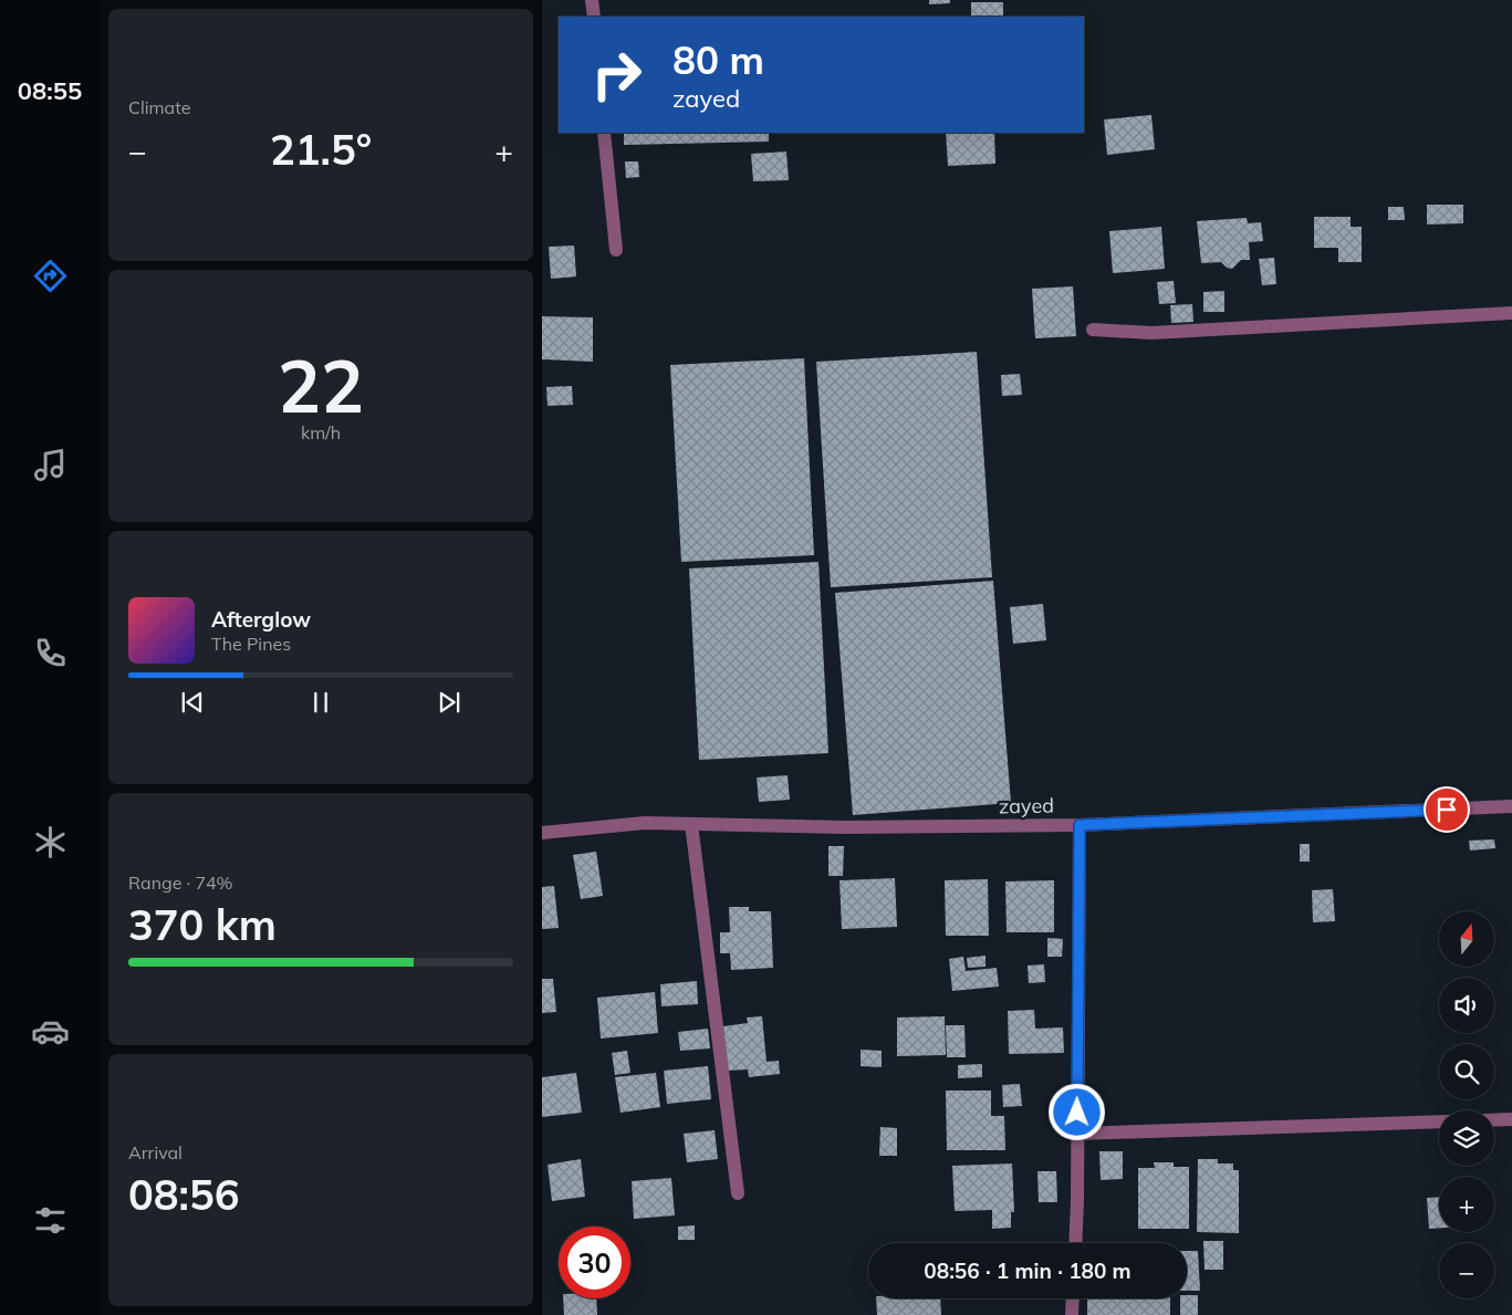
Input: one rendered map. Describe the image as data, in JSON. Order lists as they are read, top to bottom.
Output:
{
  "streets": {
    "street": ["zayed"]
  },
  "north": "top",
  "page": {
    "tabs": "08:55",
    "tile": [
      "Climate",
      ["22", "km/h"],
      ["Range · 74%", "370 km"],
      ["Arrival", "08:56"]
    ],
    "turn": ["80 m", "zayed"],
    "heat": ["−", "21.5°", "+"],
    "song": ["Afterglow", "The Pines"],
    "map_buttons": ["+", "−"],
    "limit": "30",
    "trip": "08:56 · 1 min · 180 m"
  }
}
